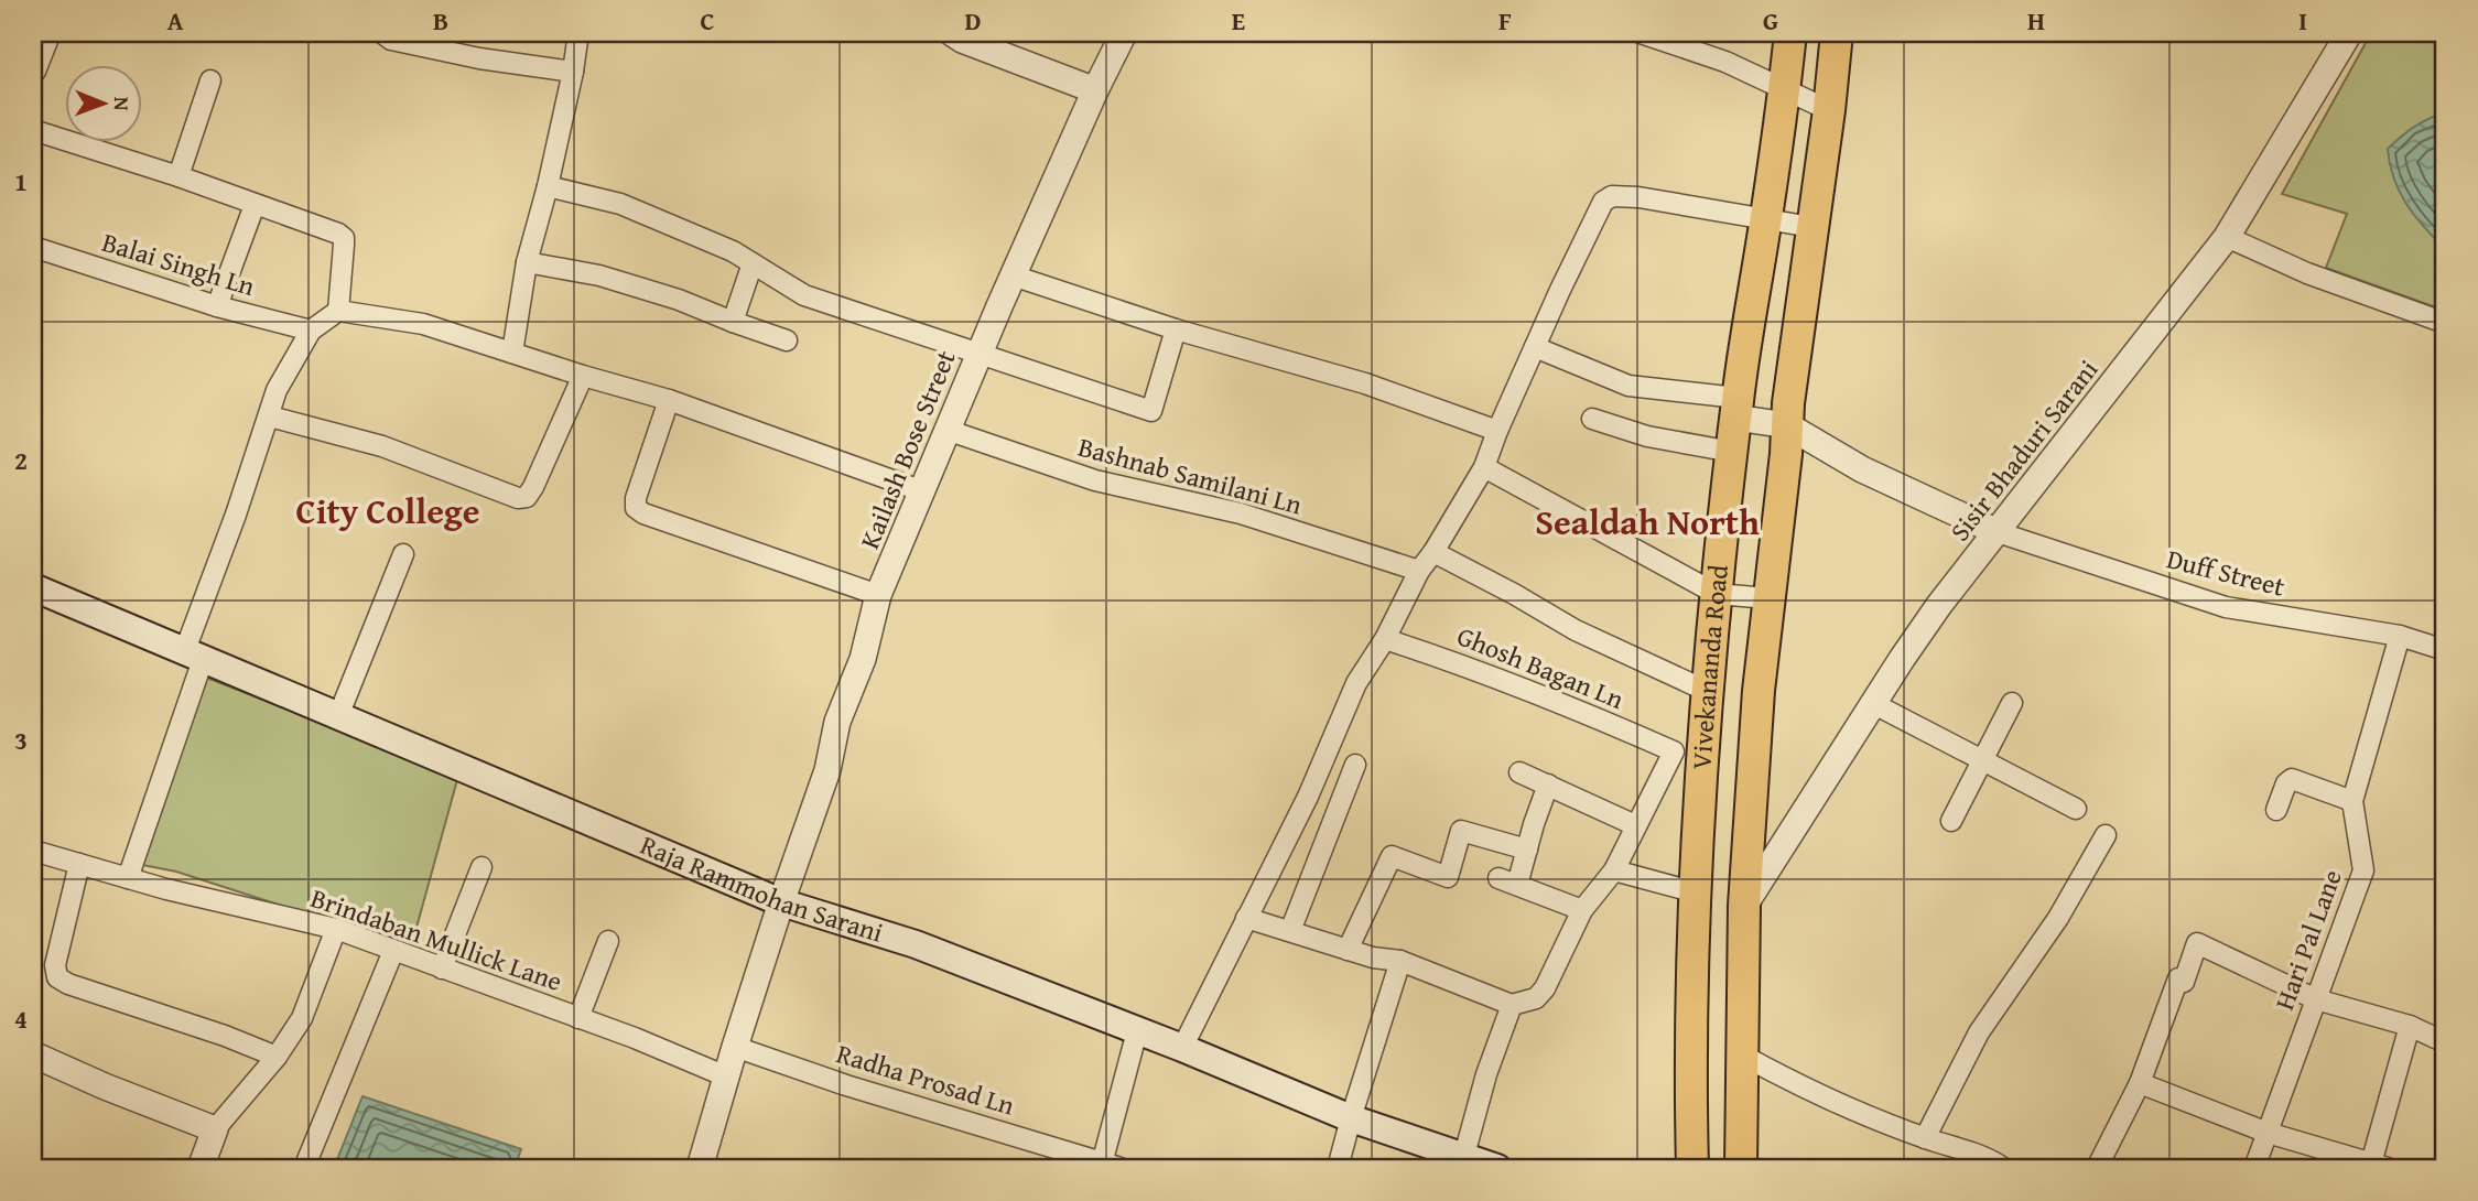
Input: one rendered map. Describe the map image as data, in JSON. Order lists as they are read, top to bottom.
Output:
{
  "streets": {
    "main road": ["Vivekananda Road", "Raja Rammohan Sarani"],
    "street": [
      "Balai Singh Ln",
      "Kailash Bose Street",
      "Sisir Bhaduri Sarani",
      "Bashnab Samilani Ln",
      "Duff Street",
      "Ghosh Bagan Ln",
      "Brindaban Mullick Lane",
      "Hari Pal Lane",
      "Radha Prosad Ln"
    ]
  },
  "crossings": [
    ["Kailash Bose Street", "Bashnab Samilani Ln"],
    ["Kailash Bose Street", "Raja Rammohan Sarani"],
    ["Kailash Bose Street", "Brindaban Mullick Lane"],
    ["Kailash Bose Street", "Radha Prosad Ln"],
    ["Sisir Bhaduri Sarani", "Duff Street"],
    ["Sisir Bhaduri Sarani", "Vivekananda Road"],
    ["Duff Street", "Hari Pal Lane"]
  ],
  "districts": ["City College", "Sealdah North"],
  "north": "right",
  "grid": {
    "columns": [
      "A",
      "B",
      "C",
      "D",
      "E",
      "F",
      "G",
      "H",
      "I"
    ],
    "rows": [
      "1",
      "2",
      "3",
      "4"
    ]
  }
}
